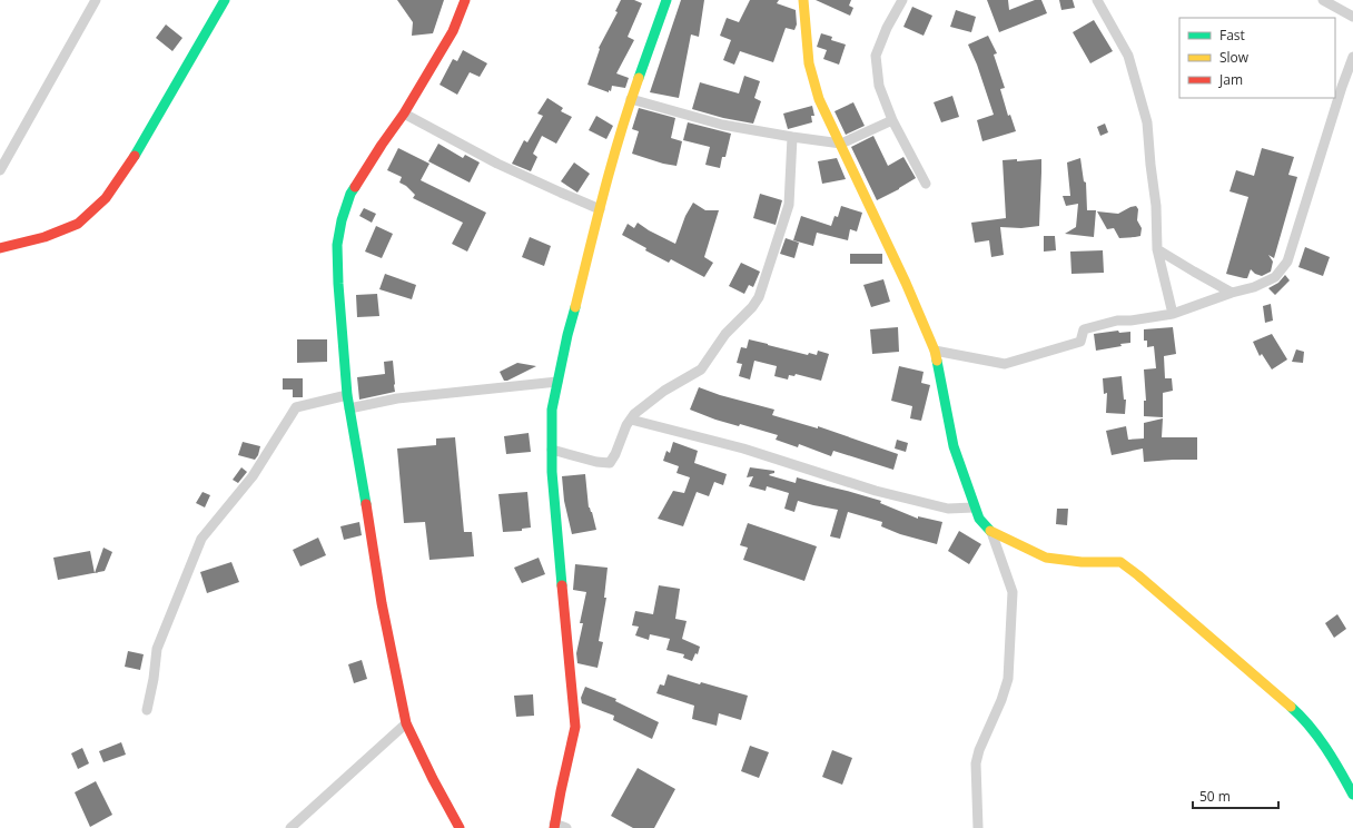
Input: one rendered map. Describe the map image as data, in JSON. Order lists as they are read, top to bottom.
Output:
{
  "legend": ["Fast", "Slow", "Jam"],
  "scale_bar": "50 m"
}
